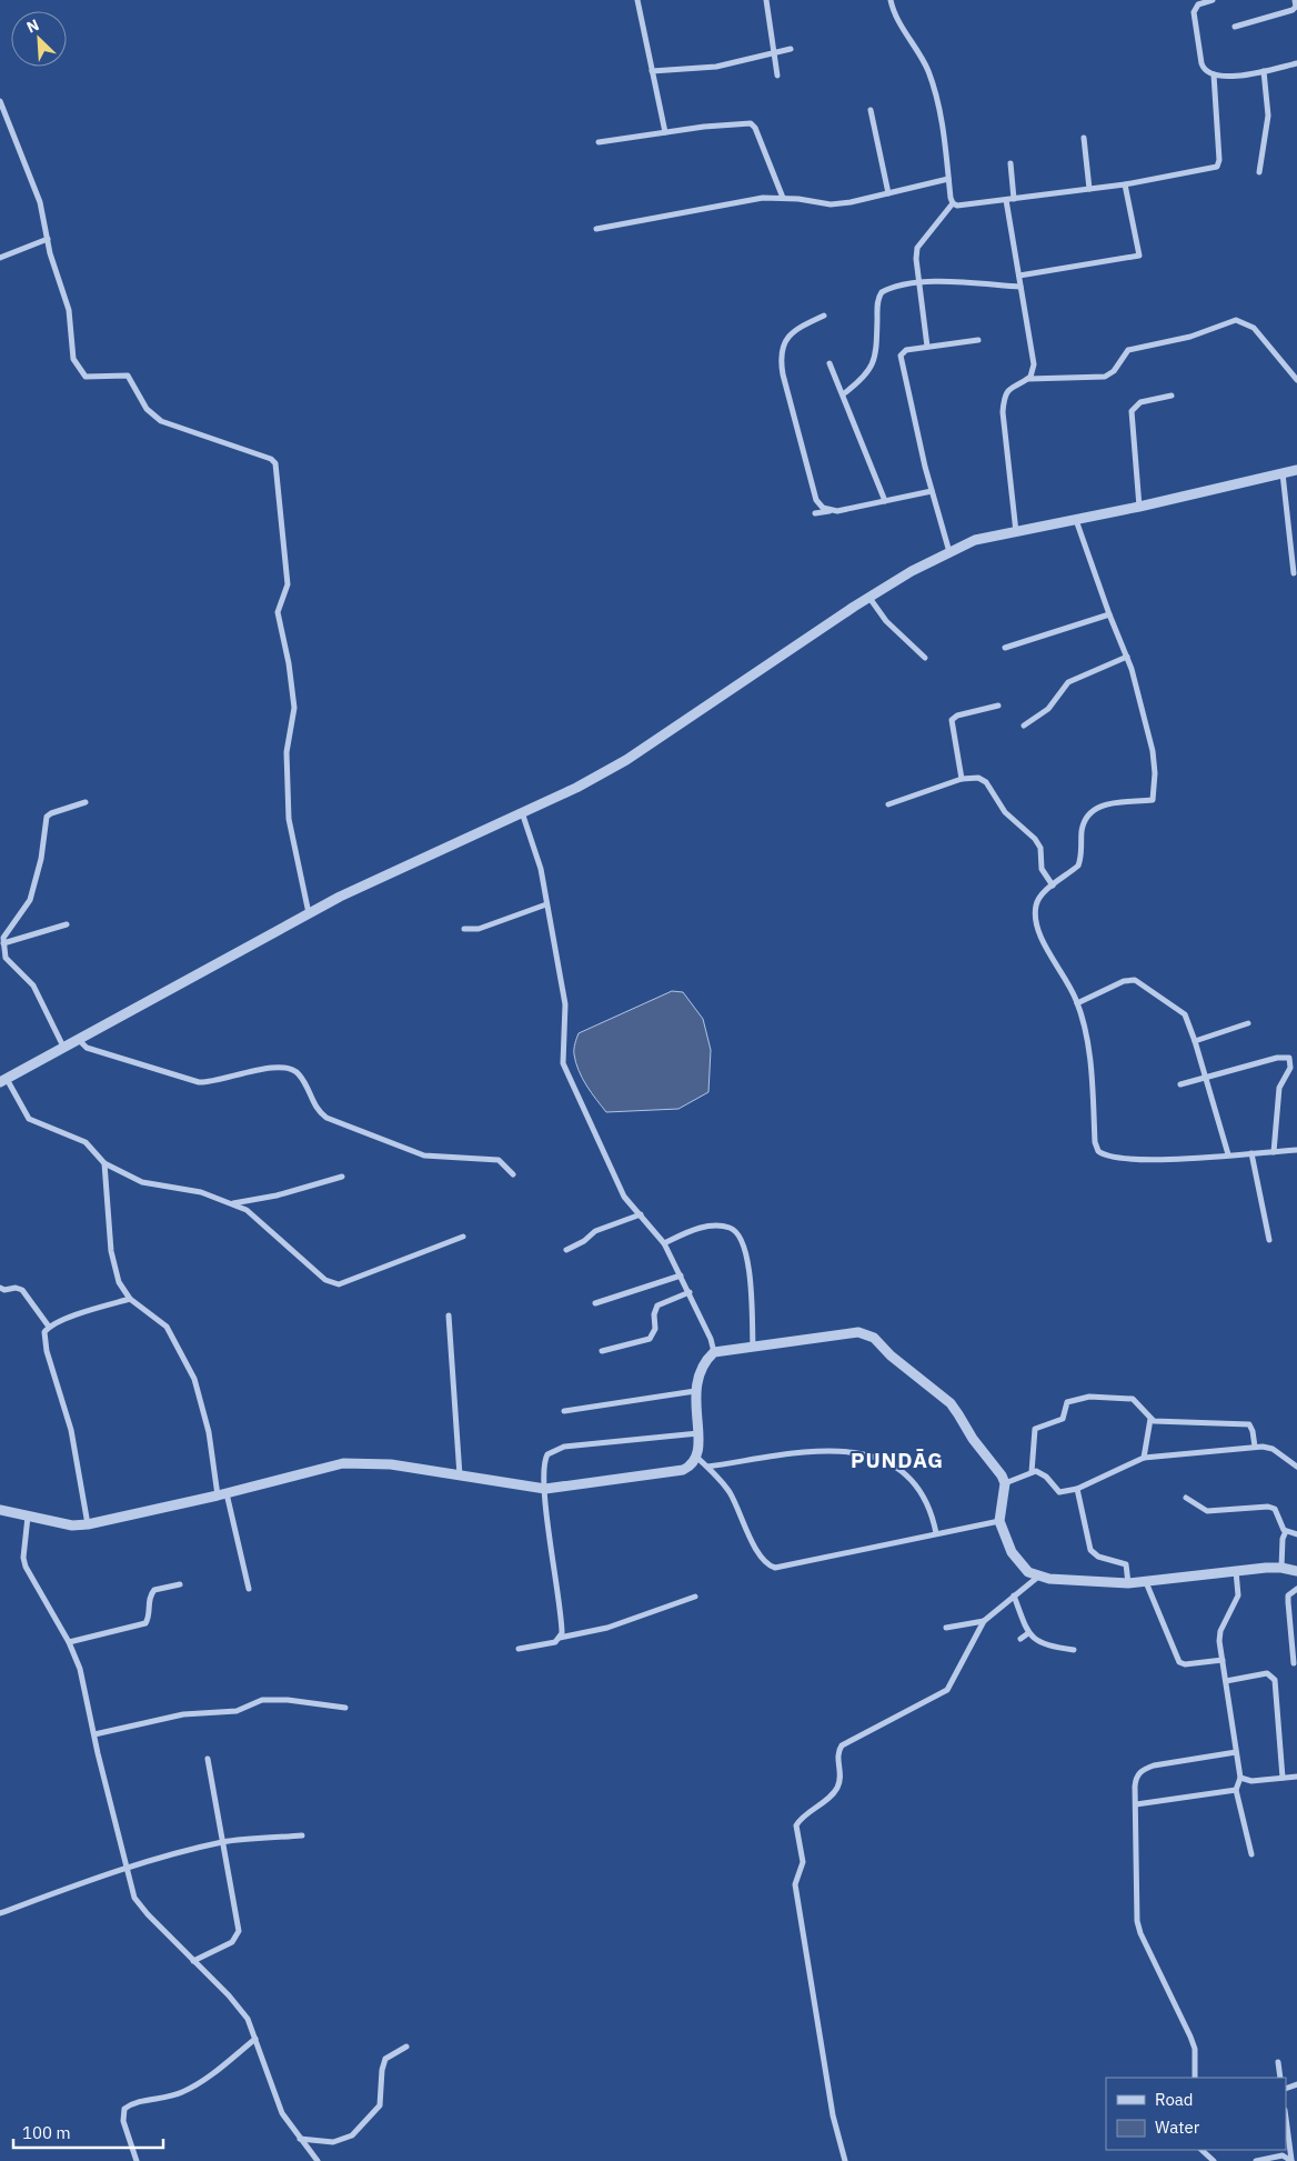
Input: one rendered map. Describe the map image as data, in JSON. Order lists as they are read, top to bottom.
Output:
{
  "districts": ["PUNDĀG"],
  "legend": ["Road", "Water"],
  "scale_bar": "100 m",
  "north": "top left"
}
